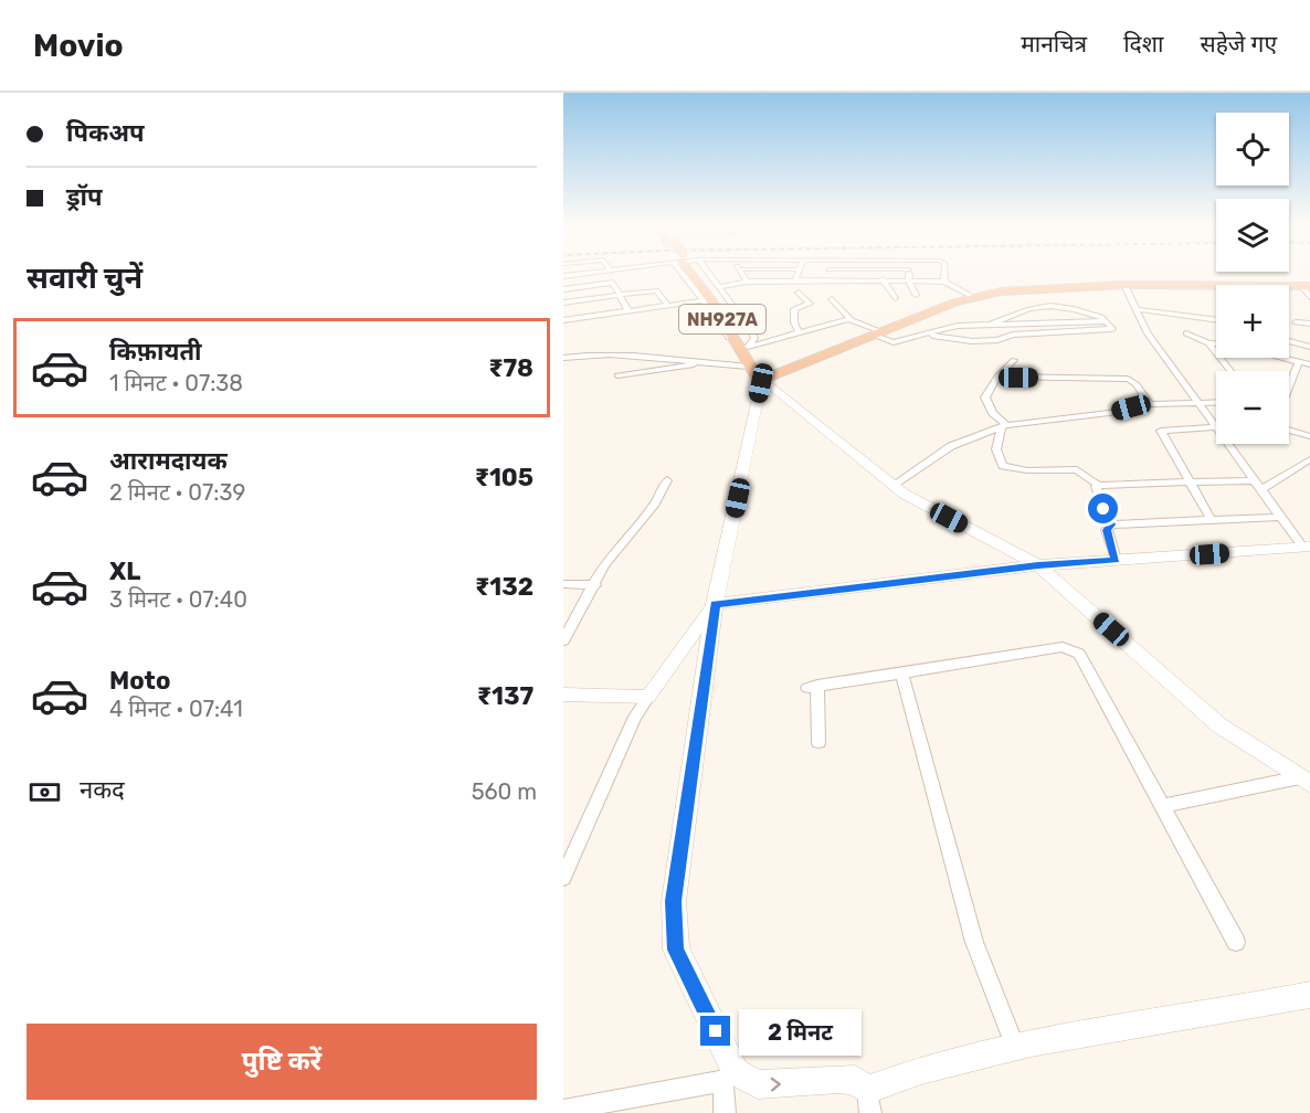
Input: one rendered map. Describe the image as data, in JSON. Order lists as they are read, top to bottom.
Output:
{
  "streets": {
    "highway": ["NH927A"]
  },
  "page": {
    "header": "Movio",
    "nav": ["मानचित्र", "दिशा", "सहेजे गए"],
    "banner": ["पिकअप", "ड्रॉप"],
    "map_buttons": ["+", "−"],
    "heading": "सवारी चुनें",
    "list": [
      {
        "name": "किफ़ायती",
        "note": "1 मिनट · 07:38",
        "value": "₹78"
      },
      {
        "name": "आरामदायक",
        "note": "2 मिनट · 07:39",
        "value": "₹105"
      },
      {
        "name": "XL",
        "note": "3 मिनट · 07:40",
        "value": "₹132"
      },
      {
        "name": "Moto",
        "note": "4 मिनट · 07:41",
        "value": "₹137"
      }
    ],
    "pay": ["नकद", "560 m"],
    "bubble": "2 मिनट",
    "buttons": "पुष्टि करें"
  }
}
